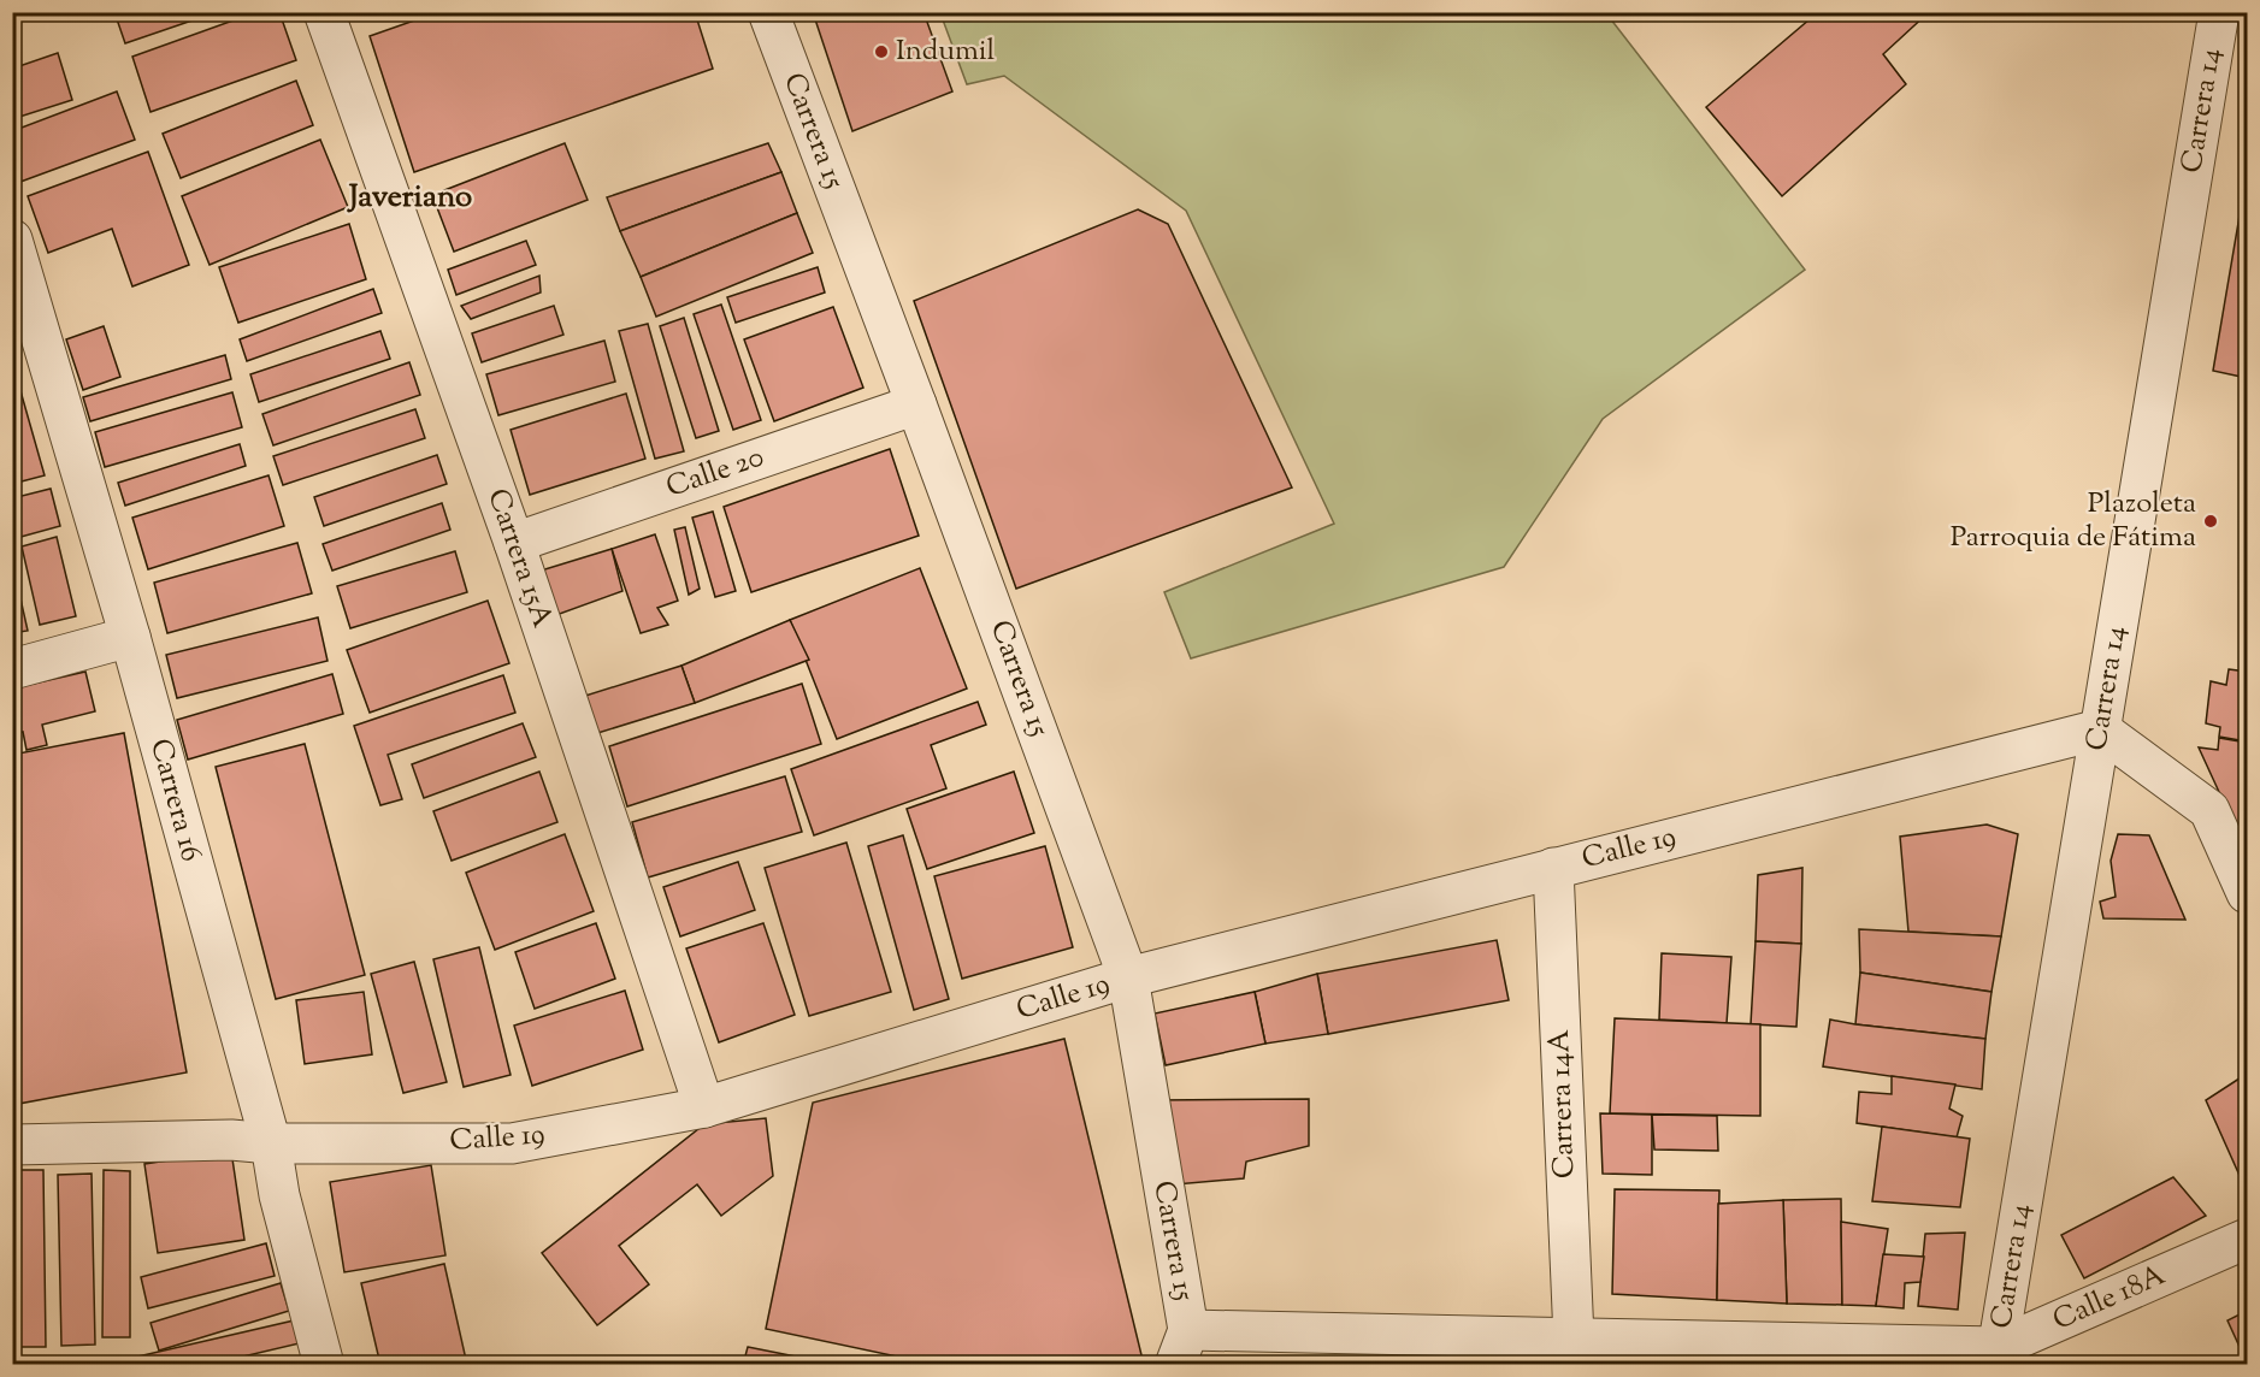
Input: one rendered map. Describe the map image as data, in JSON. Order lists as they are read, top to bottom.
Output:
{
  "streets": {
    "street": [
      "Carrera 14",
      "Carrera 15",
      "Calle 20",
      "Carrera 15A",
      "Carrera 16",
      "Calle 19",
      "Carrera 14A",
      "Calle 18A"
    ]
  },
  "crossings": [
    ["Carrera 14", "Calle 19"],
    ["Carrera 14", "Calle 18A"],
    ["Carrera 15", "Calle 20"],
    ["Carrera 15", "Calle 19"],
    ["Carrera 15", "Calle 18A"],
    ["Calle 20", "Carrera 15A"],
    ["Carrera 15A", "Calle 19"],
    ["Carrera 16", "Calle 19"],
    ["Calle 19", "Carrera 14A"],
    ["Carrera 14A", "Calle 18A"]
  ],
  "districts": ["Javeriano"],
  "places": ["Indumil", "Plazoleta Parroquia de Fátima"]
}
